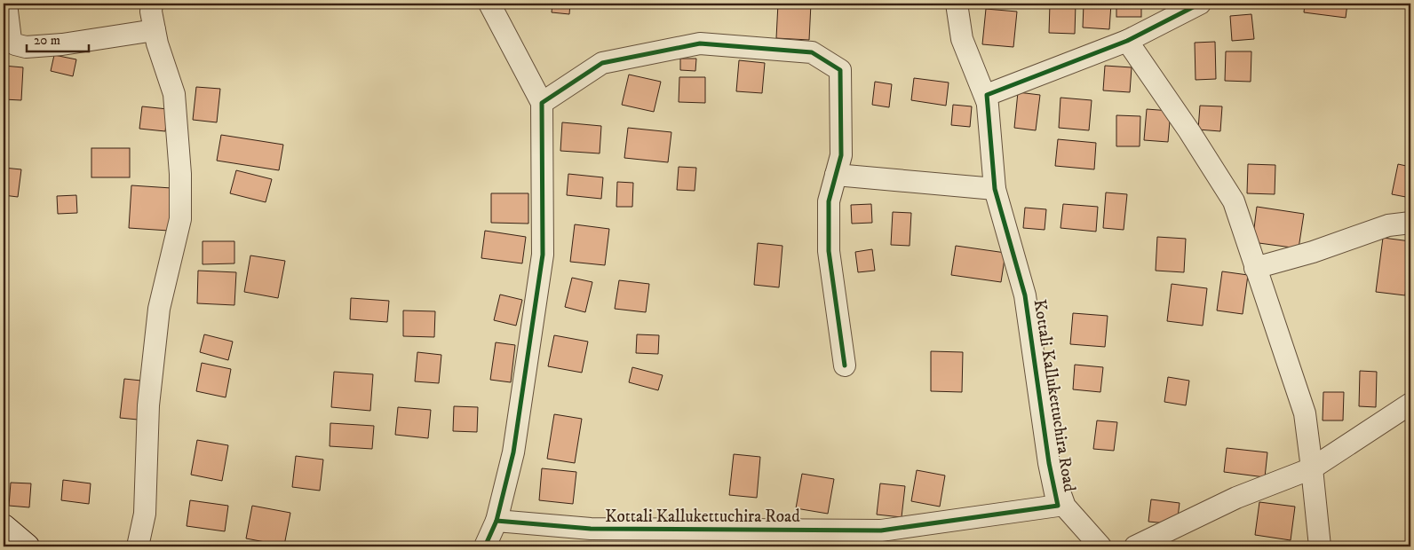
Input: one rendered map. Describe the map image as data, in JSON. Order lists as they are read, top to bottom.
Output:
{
  "streets": {
    "street": ["Kottali Kallukettuchira Road"]
  },
  "scale_bar": "20 m"
}
